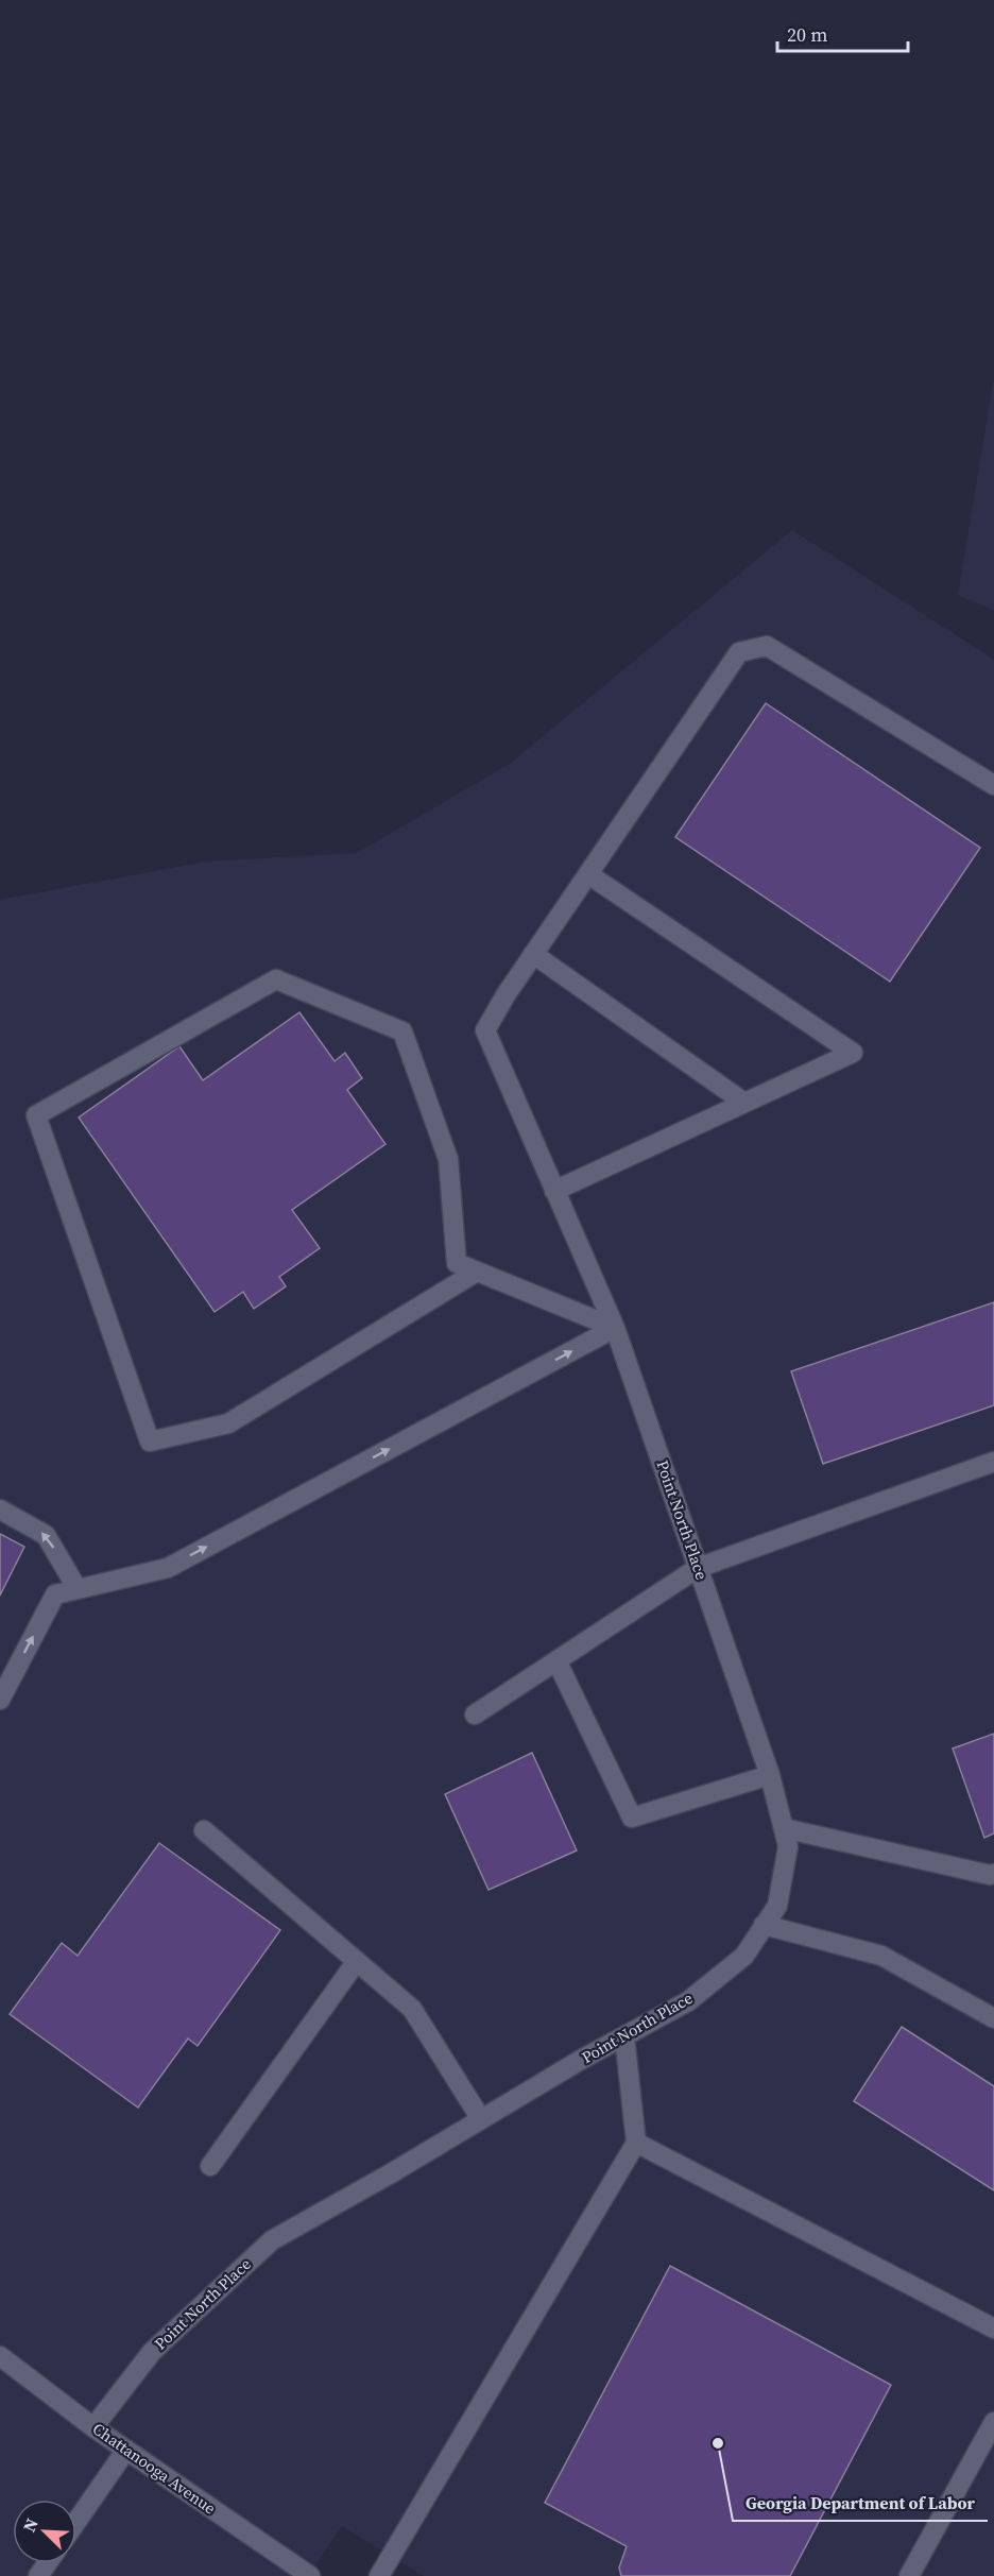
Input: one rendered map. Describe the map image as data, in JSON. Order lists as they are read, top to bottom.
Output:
{
  "streets": {
    "street": ["Point North Place", "Chattanooga Avenue"]
  },
  "crossings": [
    ["Point North Place", "Chattanooga Avenue"]
  ],
  "places": ["Georgia Department of Labor"],
  "scale_bar": "20 m",
  "north": "top left"
}
